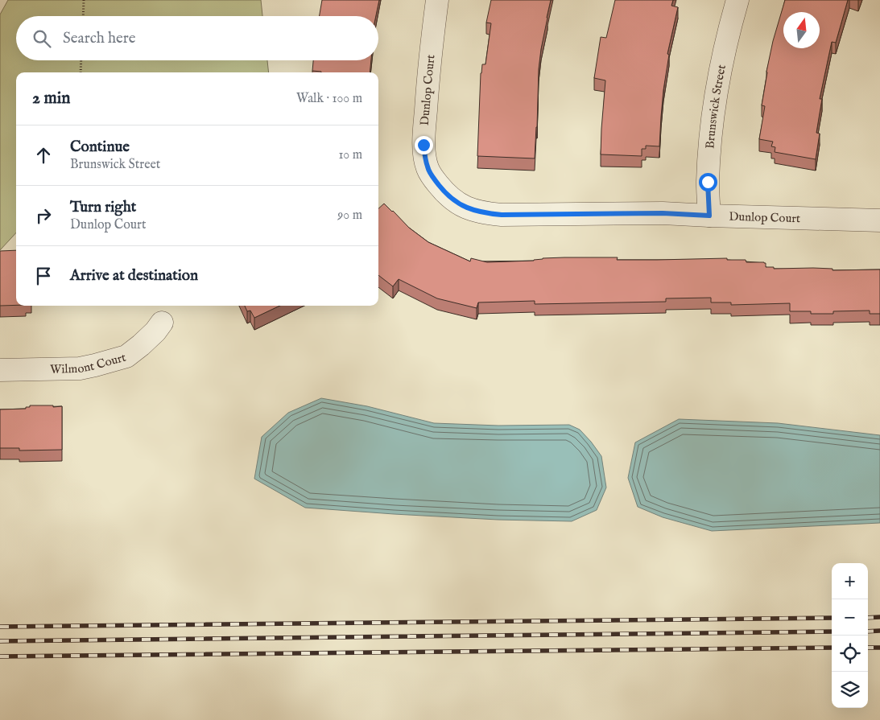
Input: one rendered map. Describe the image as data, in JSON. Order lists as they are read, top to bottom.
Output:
{
  "streets": {
    "street": ["Dunlop Court", "Brunswick Street", "Wilmont Court"]
  },
  "crossings": [
    ["Dunlop Court", "Brunswick Street"]
  ],
  "north": "top",
  "page": {
    "search": "Search here",
    "heading": ["2 min", "Walk · 100 m"],
    "list": [
      ["Continue", "Brunswick Street", "10 m"],
      ["Turn right", "Dunlop Court", "90 m"],
      "Arrive at destination"
    ],
    "map_buttons": ["+", "−"]
  }
}
